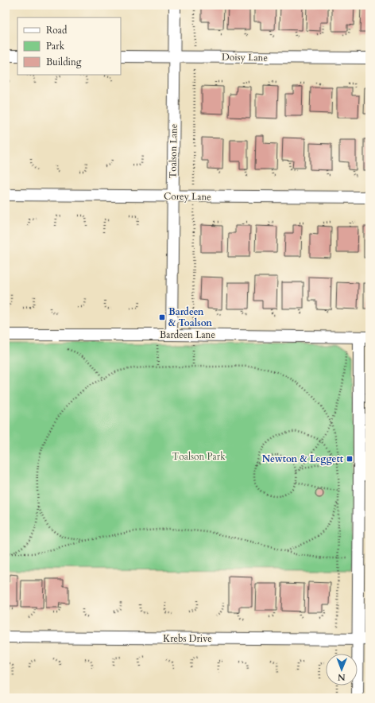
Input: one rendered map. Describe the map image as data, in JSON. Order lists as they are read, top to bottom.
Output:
{
  "streets": {
    "street": [
      "Doisy Lane",
      "Toalson Lane",
      "Corey Lane",
      "Bardeen Lane",
      "Krebs Drive"
    ]
  },
  "crossings": [
    ["Doisy Lane", "Toalson Lane"],
    ["Toalson Lane", "Corey Lane"],
    ["Toalson Lane", "Bardeen Lane"]
  ],
  "parks": ["Toalson Park"],
  "places": {
    "transit": ["Bardeen & Toalson", "Newton & Leggett"]
  },
  "legend": ["Road", "Park", "Building"],
  "north": "bottom"
}
